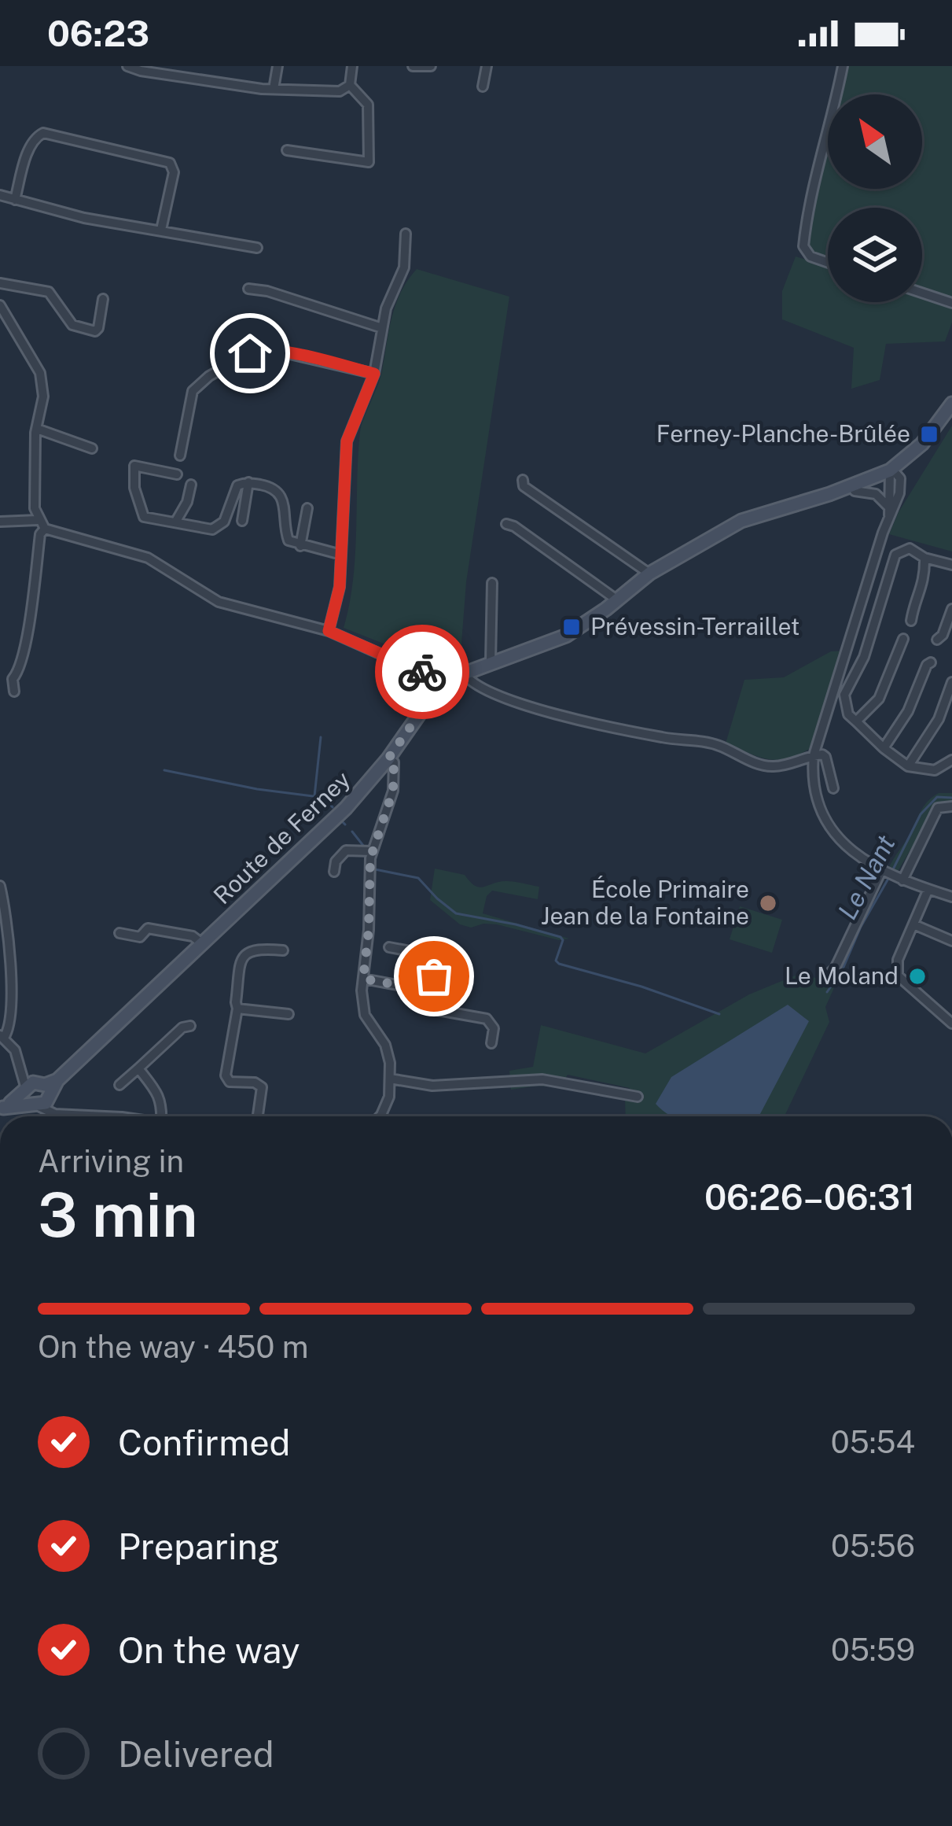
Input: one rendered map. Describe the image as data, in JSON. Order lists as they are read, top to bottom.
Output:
{
  "streets": {
    "main road": ["Route de Ferney"]
  },
  "water": ["Le Nant"],
  "places": {
    "transit": ["Ferney-Planche-Brûlée", "Prévessin-Terraillet"],
    "other": ["École Primaire Jean de la Fontaine", "Le Moland"]
  },
  "north": "top left",
  "page": {
    "status": "06:23",
    "heading": ["3 min", "Arriving in", "06:26–06:31"],
    "bar": "On the way · 450 m",
    "list": [
      ["Confirmed", "05:54"],
      ["Preparing", "05:56"],
      ["On the way", "05:59"],
      "Delivered"
    ]
  }
}
